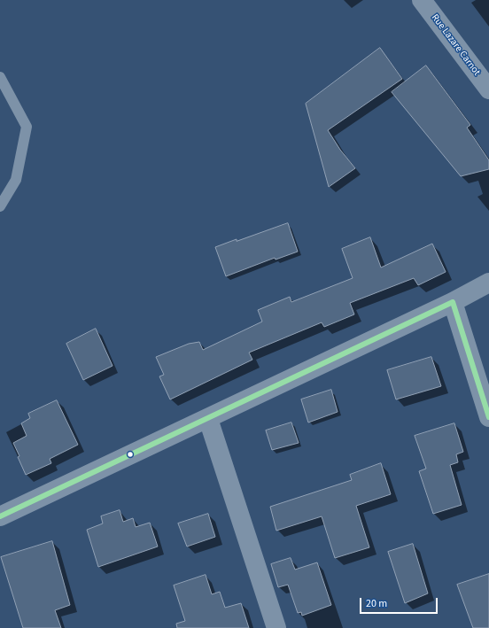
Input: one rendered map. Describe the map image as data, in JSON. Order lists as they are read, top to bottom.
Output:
{
  "streets": {
    "street": ["Rue Lazare Carnot"]
  },
  "scale_bar": "20 m"
}
